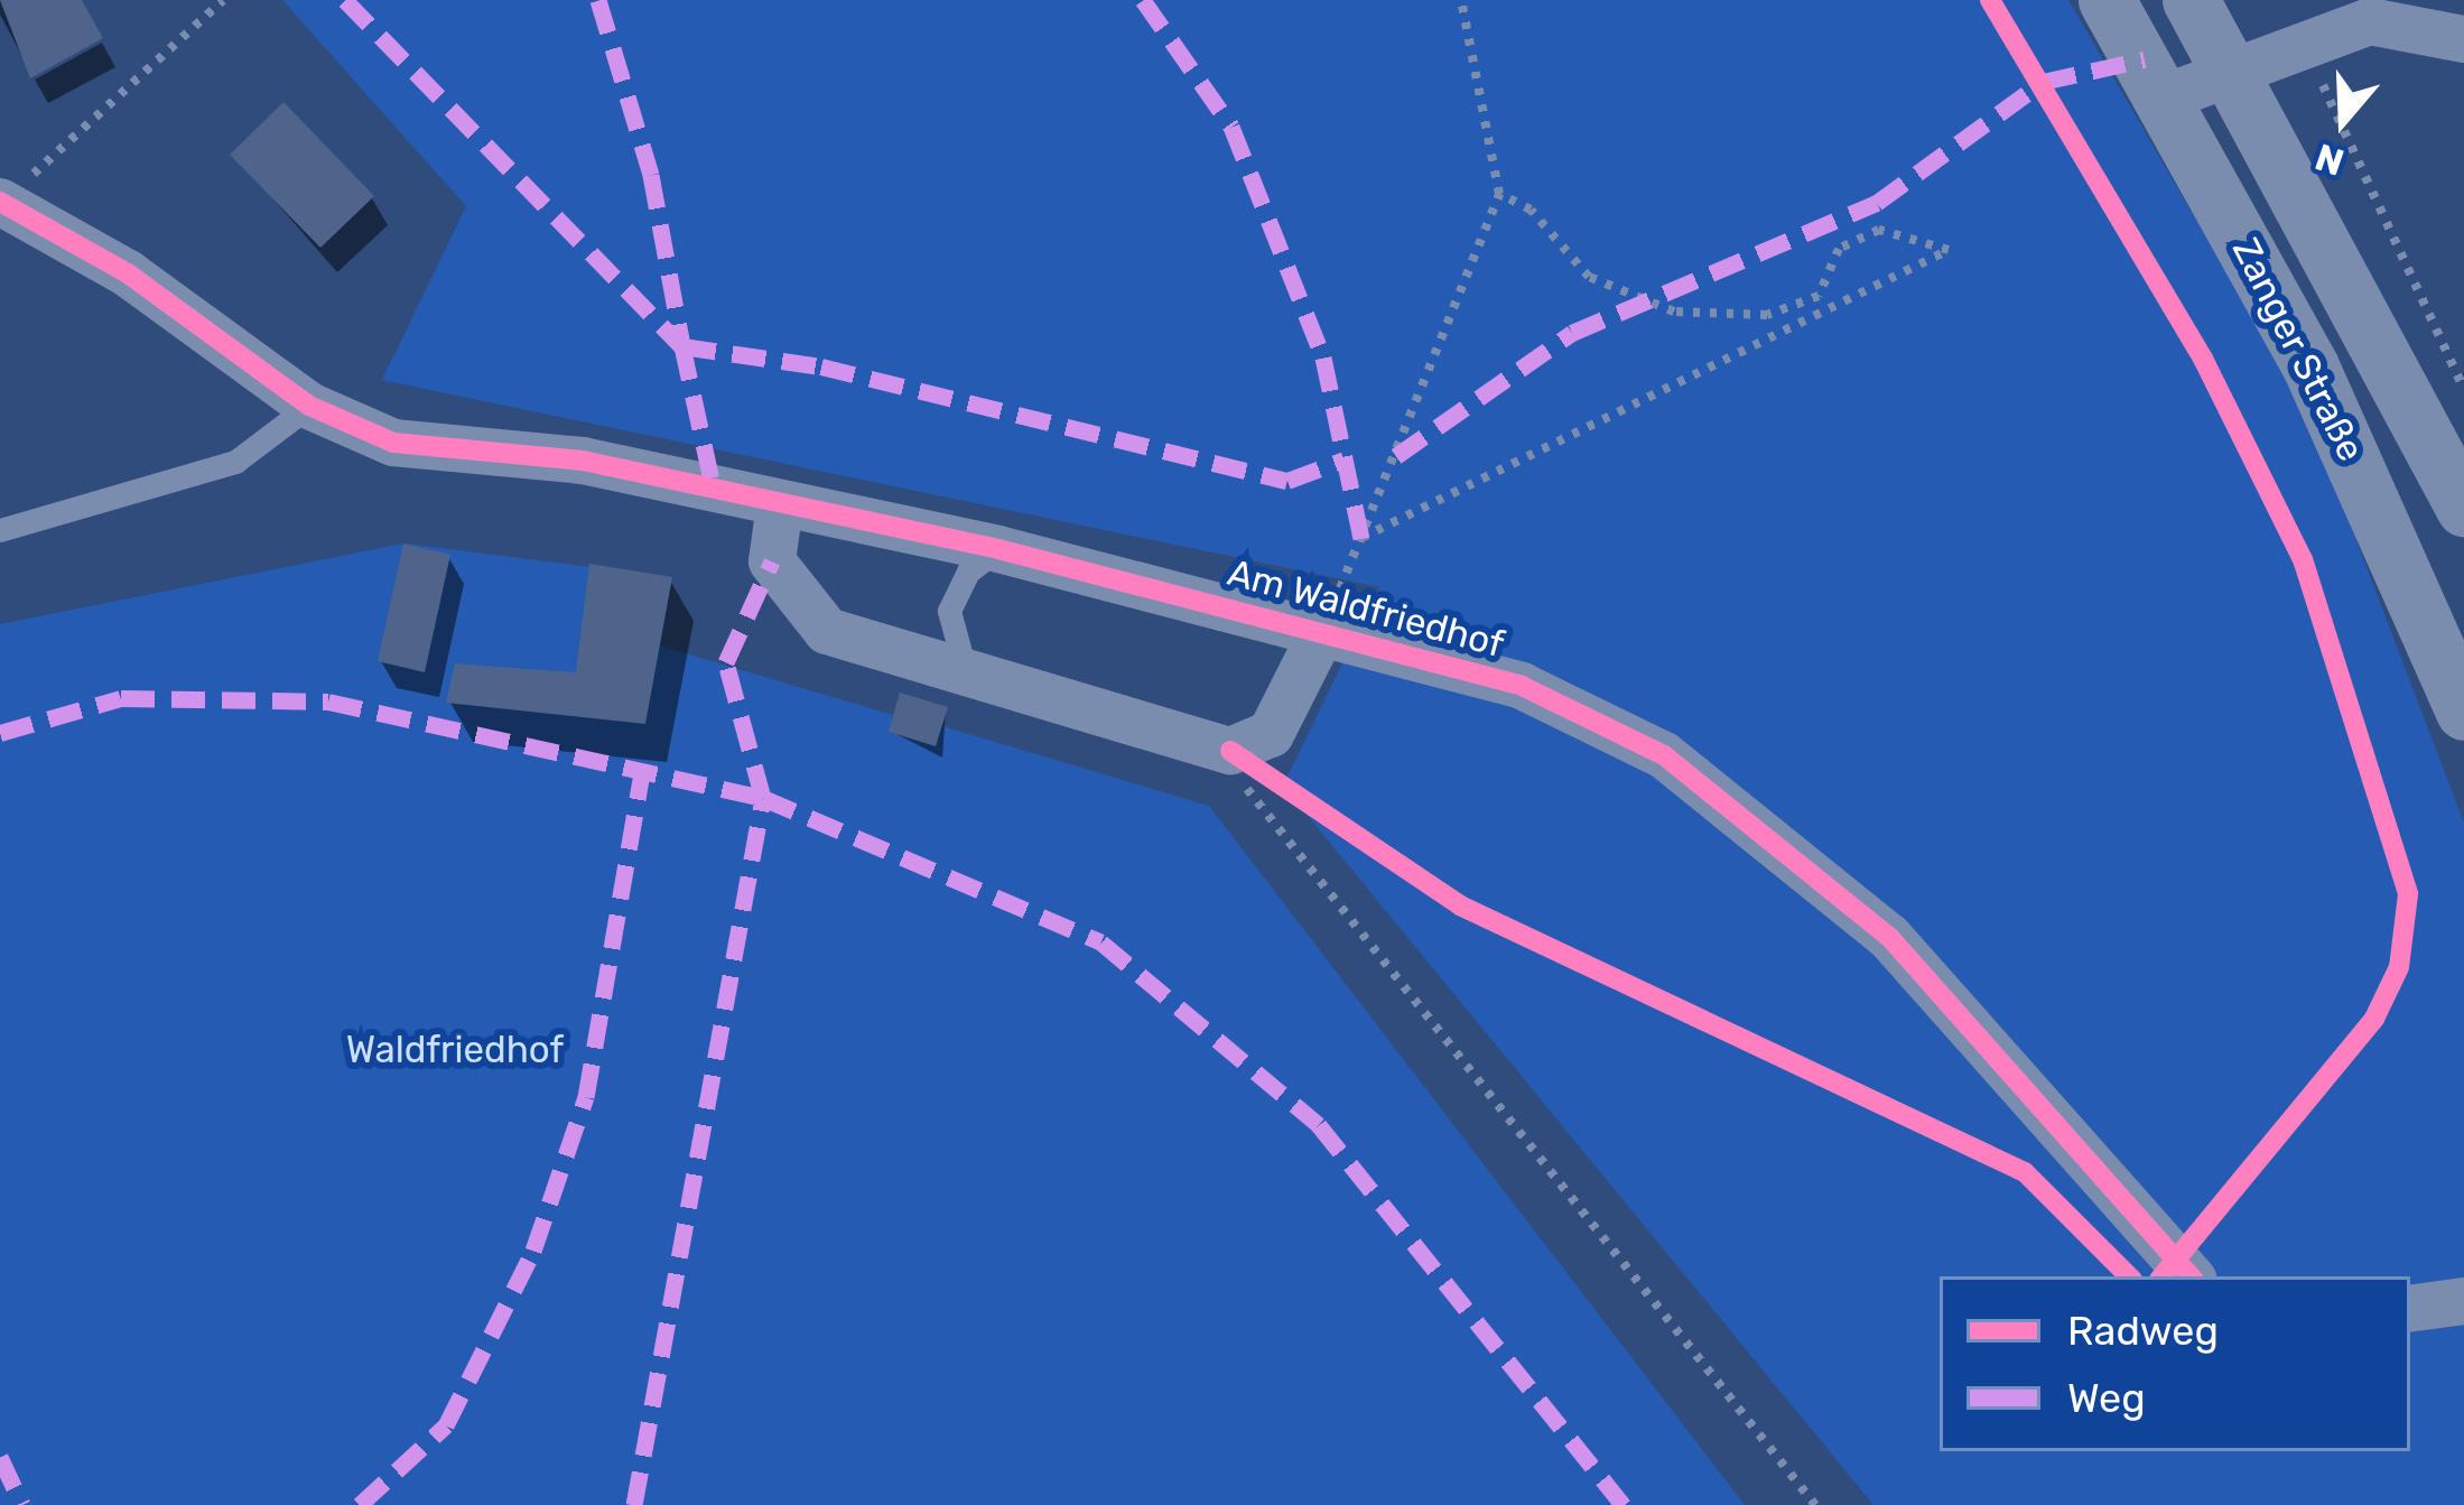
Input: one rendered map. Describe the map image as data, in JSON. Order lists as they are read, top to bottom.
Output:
{
  "streets": {
    "street": ["Zanger Straße", "Am Waldfriedhof"]
  },
  "parks": ["Waldfriedhof"],
  "legend": ["Radweg", "Weg"],
  "north": "bottom"
}
